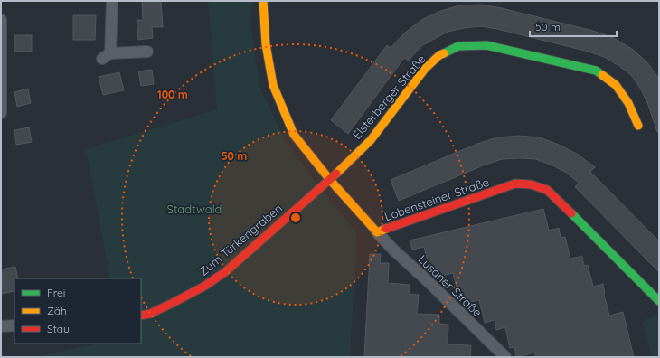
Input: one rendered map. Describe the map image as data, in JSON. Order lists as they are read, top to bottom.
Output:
{
  "streets": {
    "street": [
      "Elsterberger Straße",
      "Lobensteiner Straße",
      "Zum Türkengraben",
      "Lusaner Straße"
    ]
  },
  "crossings": [
    ["Elsterberger Straße", "Lobensteiner Straße"],
    ["Elsterberger Straße", "Zum Türkengraben"],
    ["Lobensteiner Straße", "Zum Türkengraben"],
    ["Lobensteiner Straße", "Lusaner Straße"]
  ],
  "parks": ["Stadtwald"],
  "legend": ["Frei", "Zäh", "Stau"],
  "scale_bar": "50 m",
  "rings": ["100 m", "50 m"]
}
